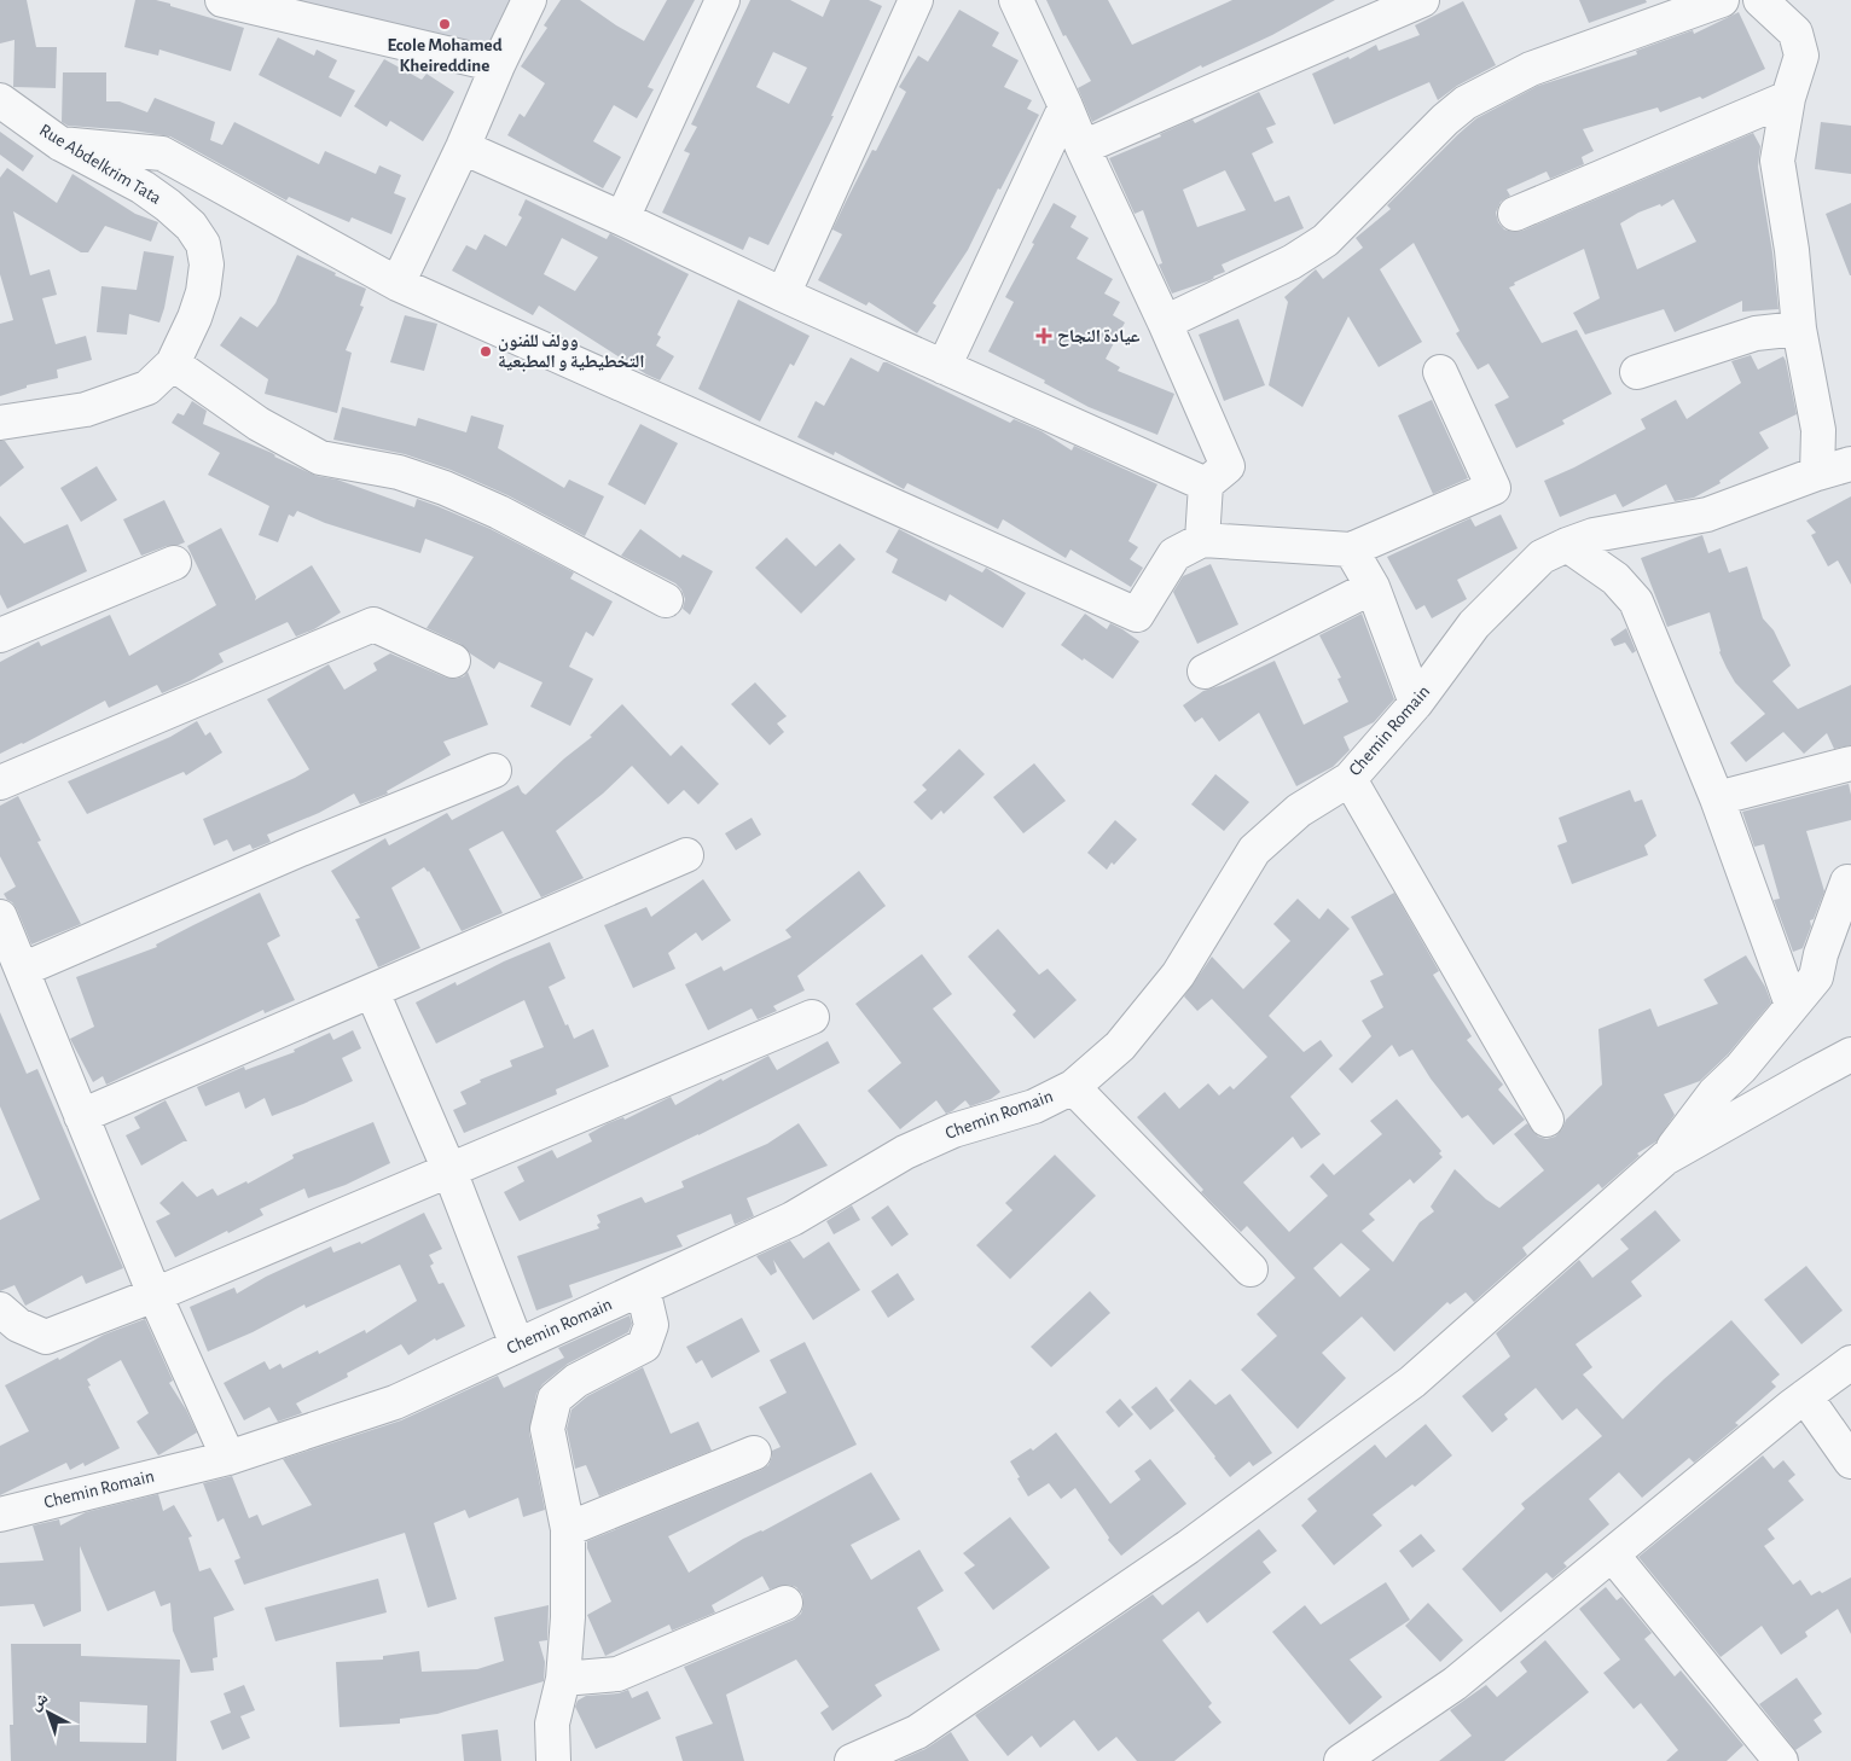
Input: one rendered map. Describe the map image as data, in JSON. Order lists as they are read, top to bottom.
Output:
{
  "streets": {
    "street": ["Rue Abdelkrim Tata", "Chemin Romain"]
  },
  "places": {
    "other": ["Ecole Mohamed Kheireddine", "وولف للفنون التخطيطية و المطبعية"],
    "health": ["عيادة النجاح"]
  },
  "north": "top left"
}
